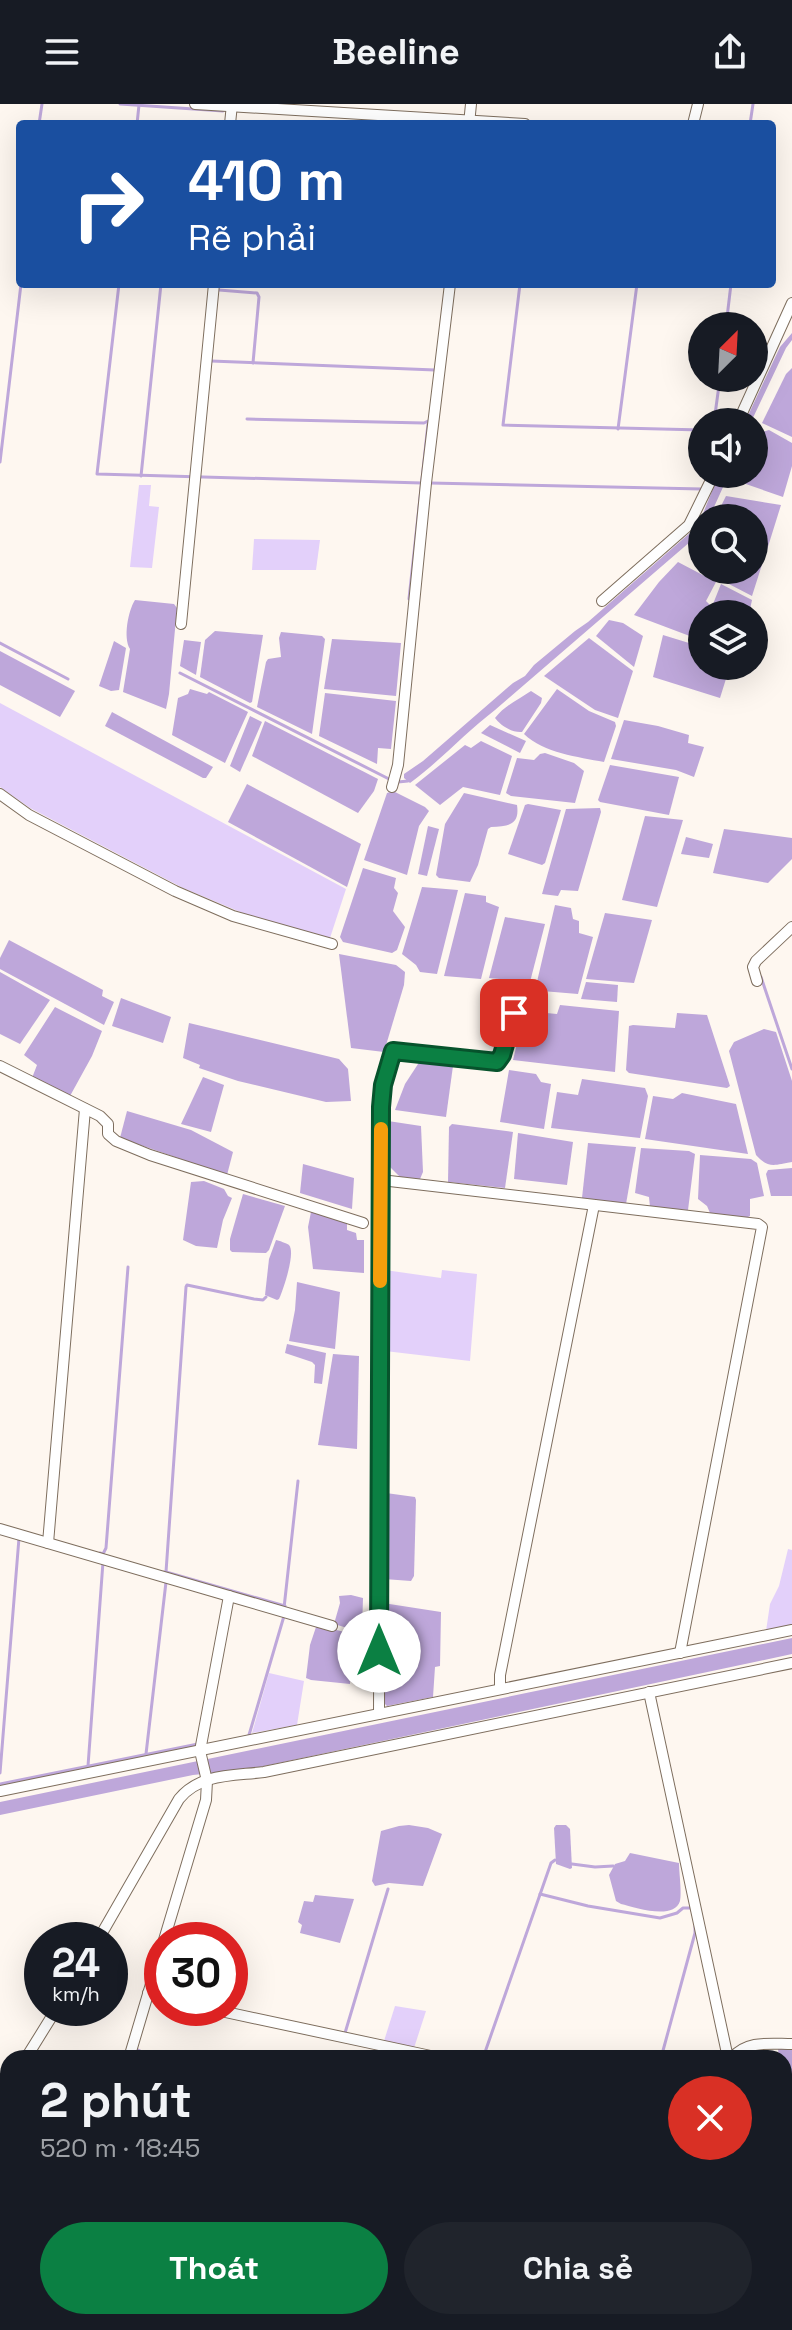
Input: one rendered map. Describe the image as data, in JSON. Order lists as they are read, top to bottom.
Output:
{
  "north": "top right",
  "page": {
    "header": "Beeline",
    "turn": ["410 m", "Rẽ phải"],
    "speed": "24 km/h",
    "limit": "30",
    "heading": ["2 phút", "520 m · 18:45"],
    "buttons": ["Thoát", "Chia sẻ"]
  }
}
